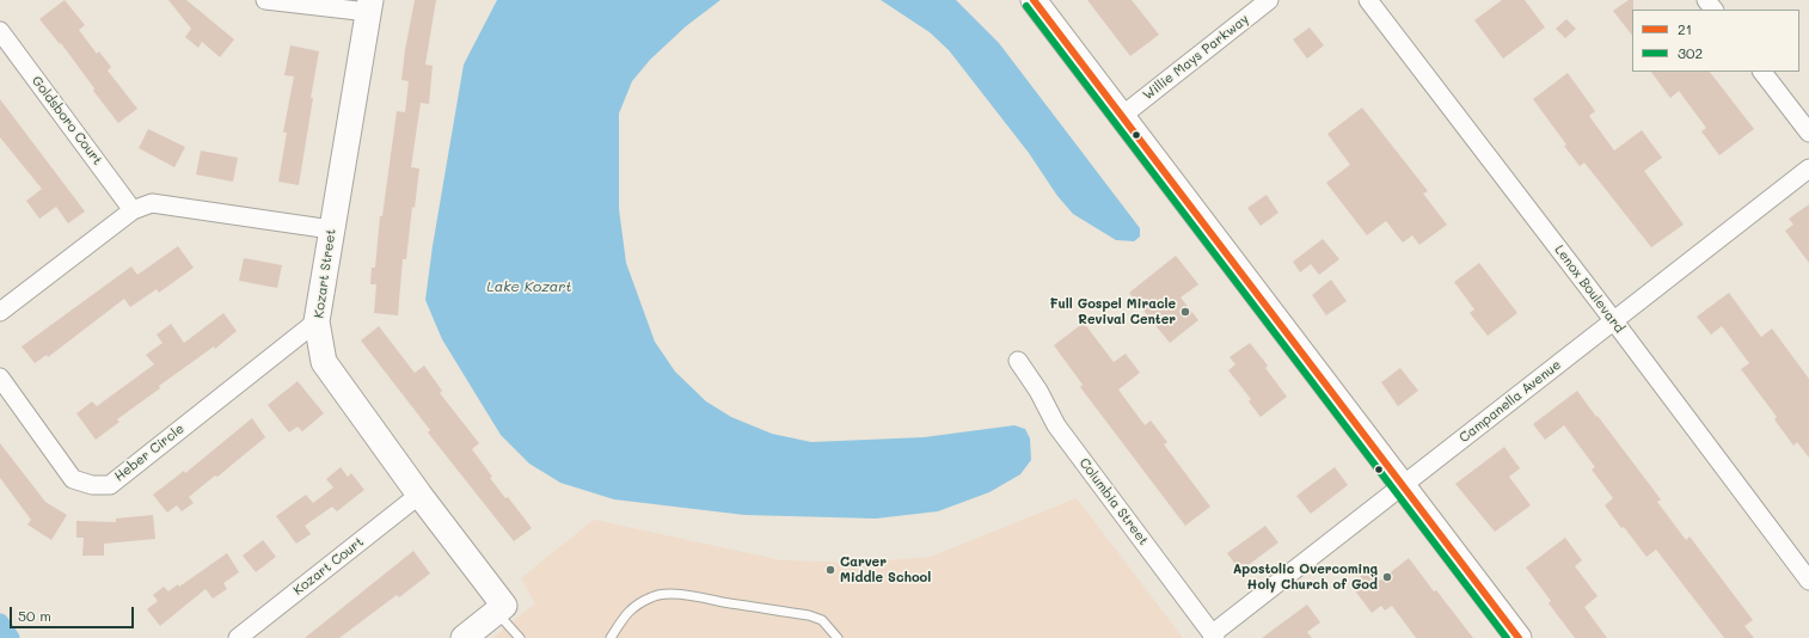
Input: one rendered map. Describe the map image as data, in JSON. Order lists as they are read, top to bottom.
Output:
{
  "streets": {
    "street": [
      "Willie Mays Parkway",
      "Goldsboro Court",
      "Kozart Street",
      "Lenox Boulevard",
      "Campanella Avenue",
      "Heber Circle",
      "Columbia Street",
      "Kozart Court"
    ]
  },
  "crossings": [
    ["Kozart Street", "Heber Circle"],
    ["Kozart Street", "Kozart Court"],
    ["Lenox Boulevard", "Campanella Avenue"],
    ["Campanella Avenue", "Columbia Street"]
  ],
  "water": ["Lake Kozart"],
  "places": ["Full Gospel Miracle Revival Center", "Carver Middle School", "Apostolic Overcoming Holy Church of God"],
  "lines": ["transit line 21", "transit line 302"],
  "legend": ["21", "302"],
  "scale_bar": "50 m"
}
